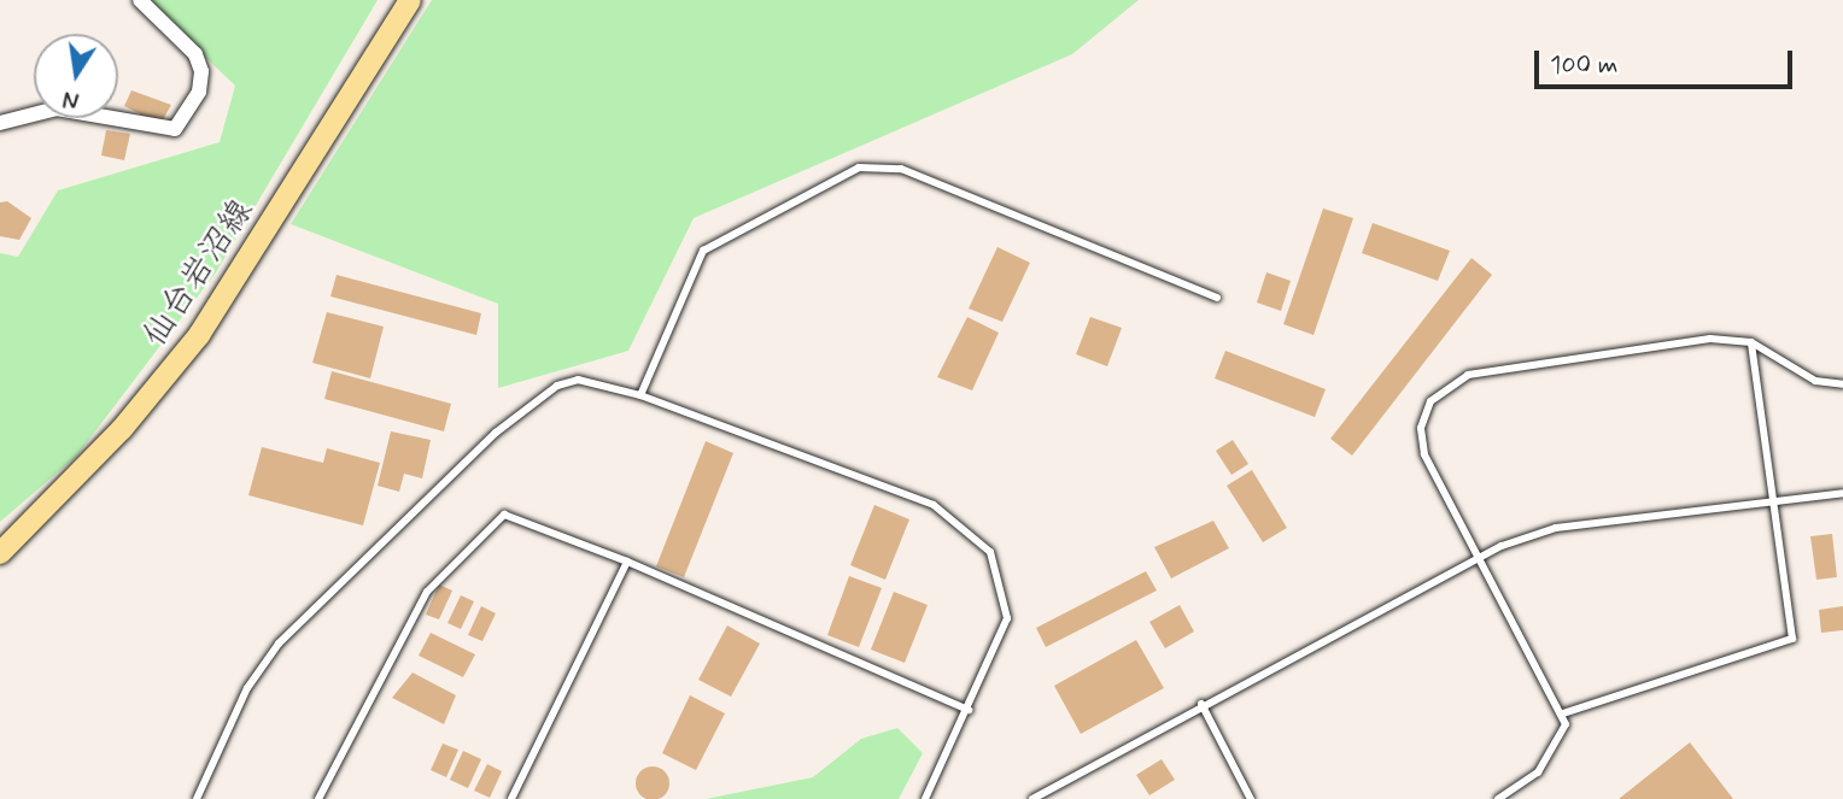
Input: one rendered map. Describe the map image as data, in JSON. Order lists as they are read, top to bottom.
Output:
{
  "streets": {
    "main road": ["仙台岩沼線"]
  },
  "scale_bar": "100 m",
  "north": "bottom"
}
